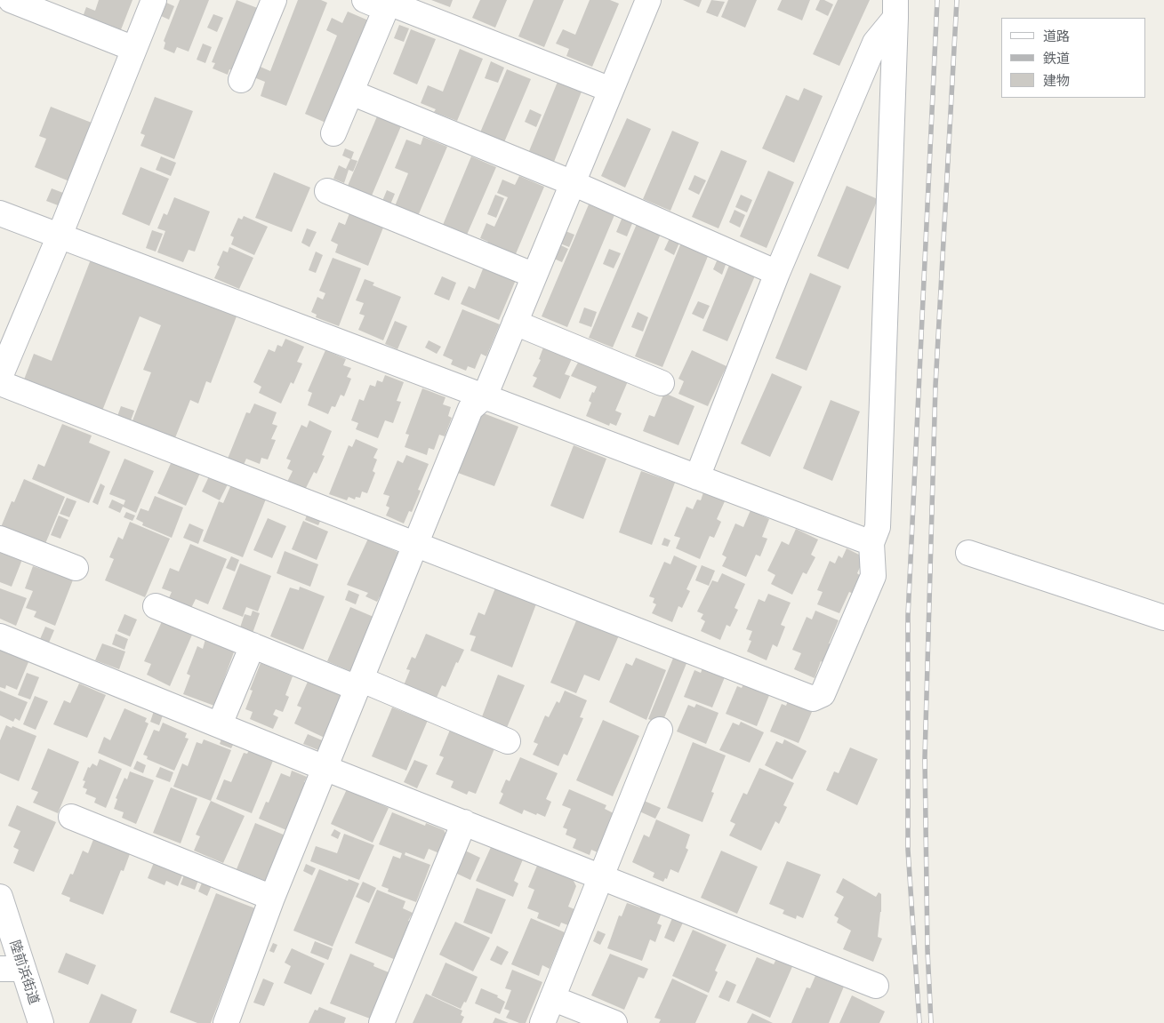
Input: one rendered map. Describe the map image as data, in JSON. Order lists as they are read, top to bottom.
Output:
{
  "streets": {
    "street": ["陸前浜街道"]
  },
  "legend": ["道路", "鉄道", "建物"]
}
